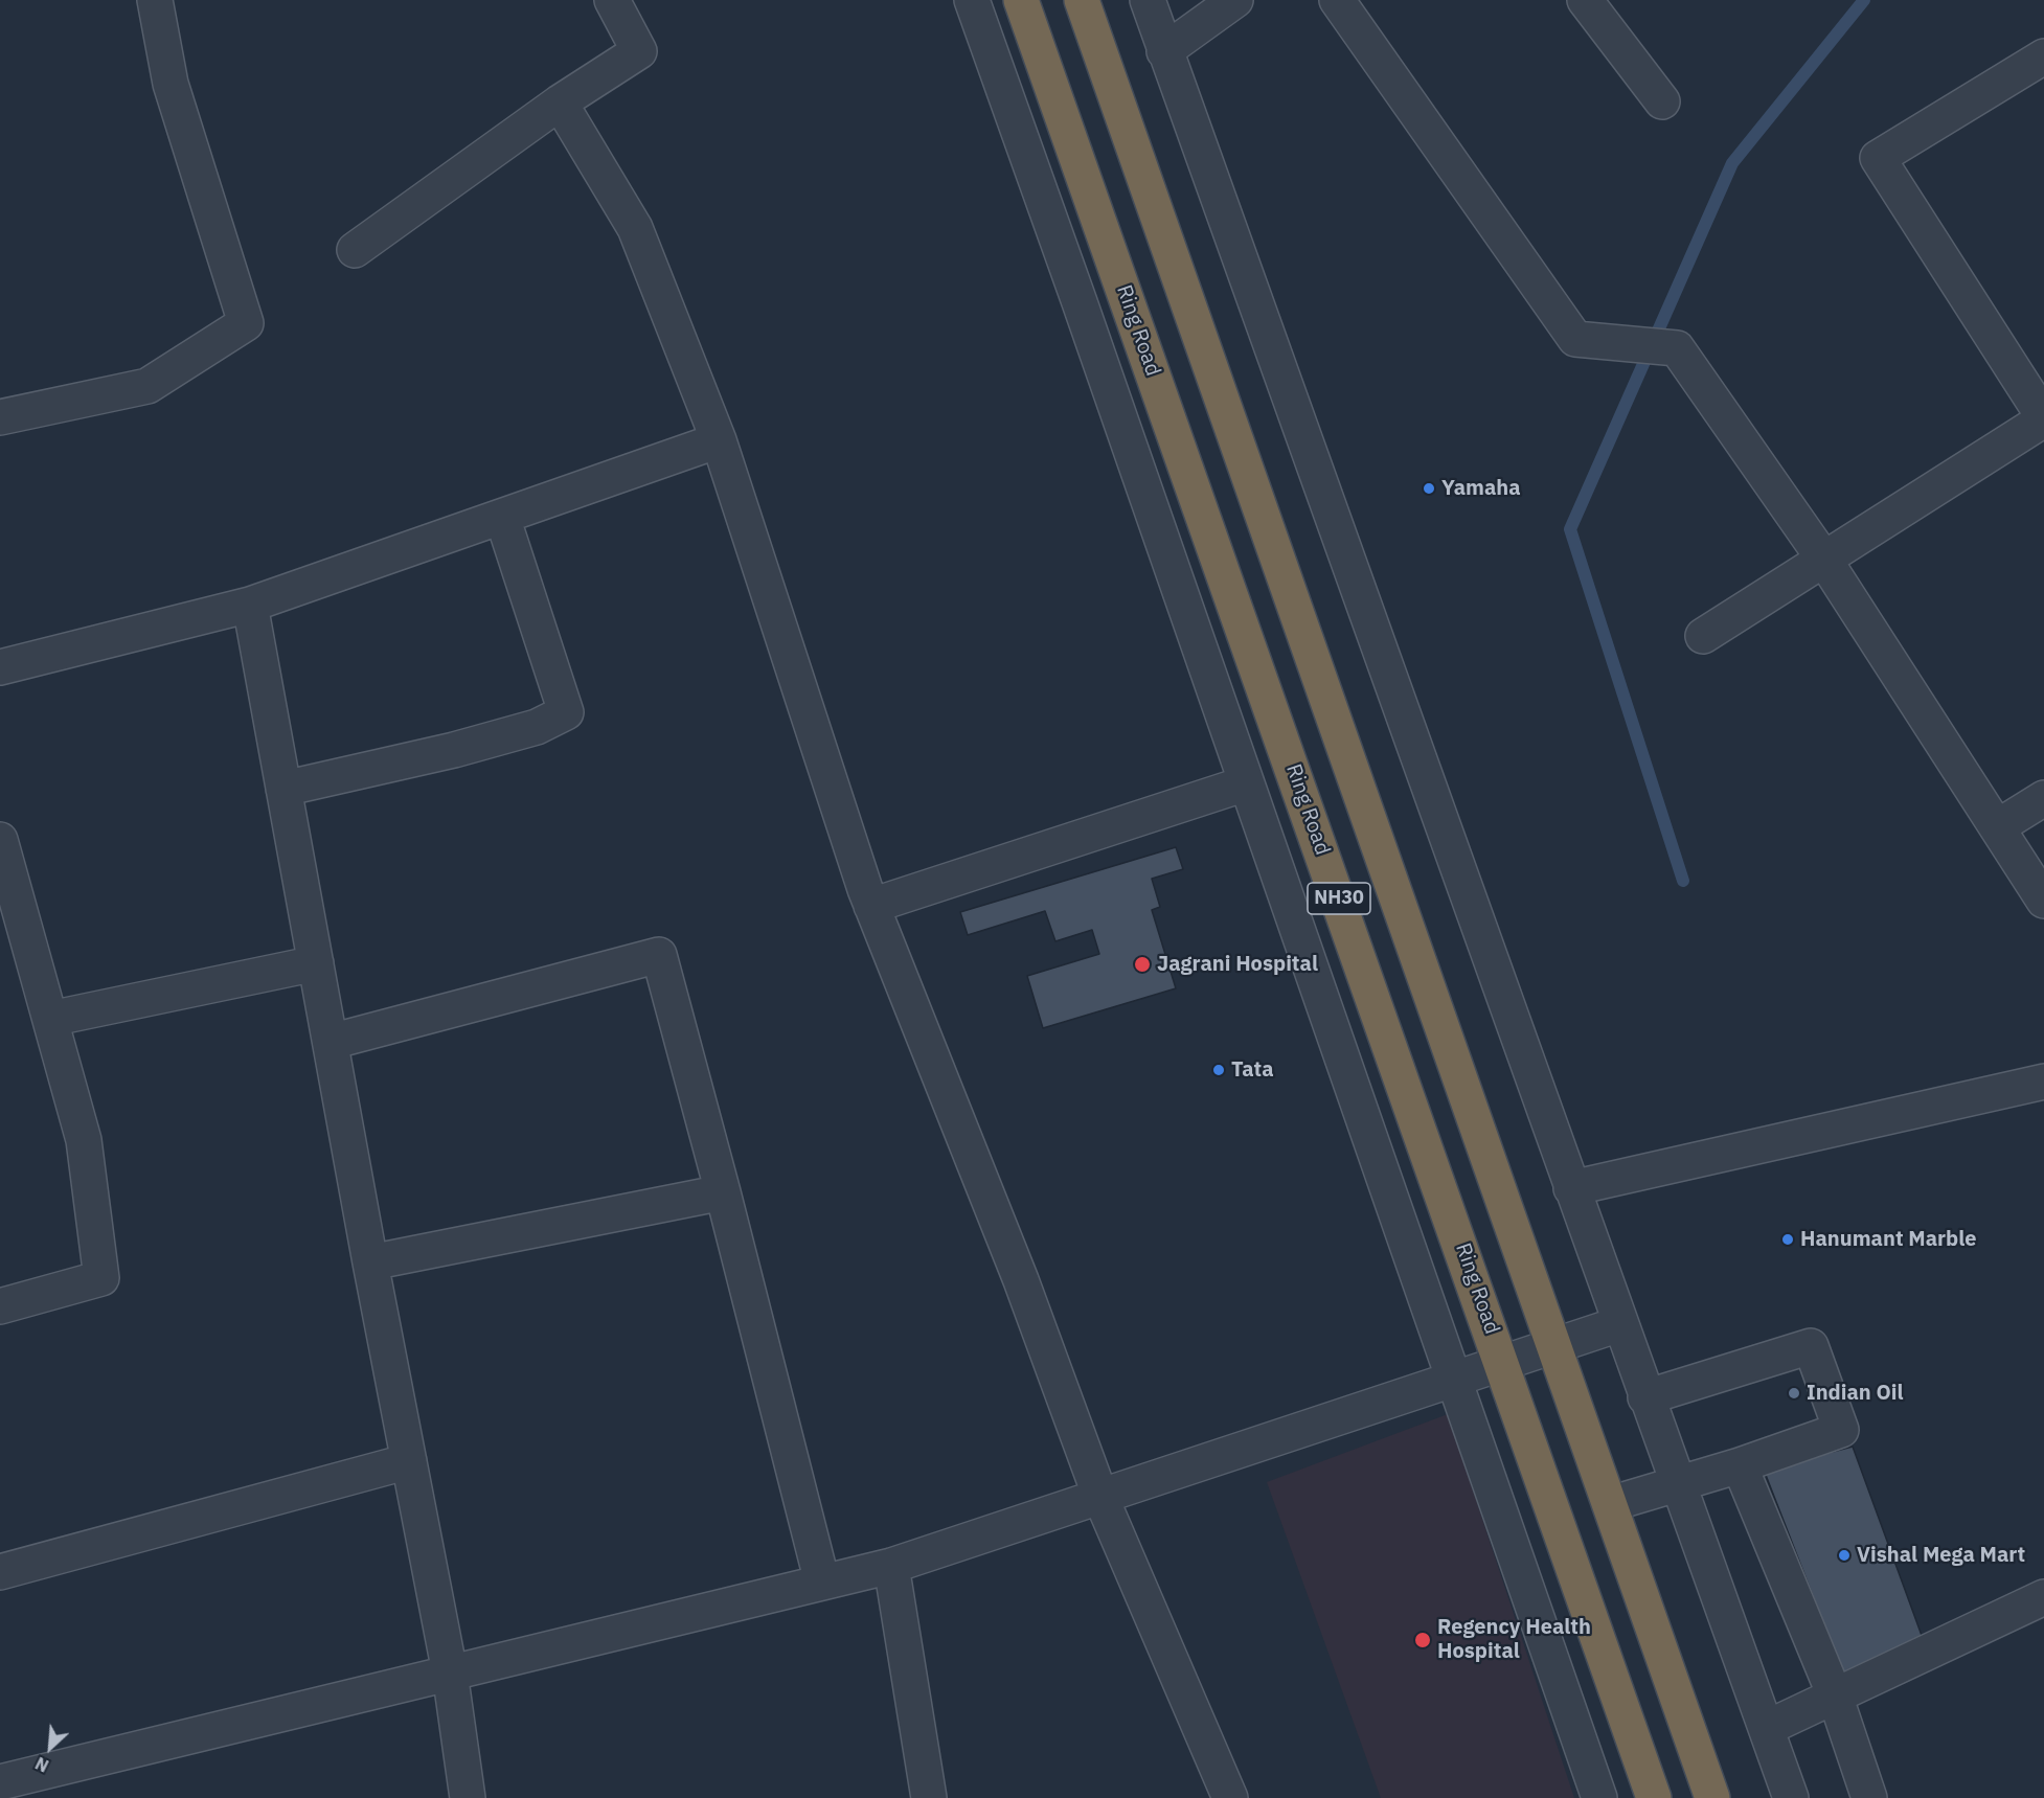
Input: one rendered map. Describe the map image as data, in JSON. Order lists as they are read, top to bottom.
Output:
{
  "streets": {
    "highway": ["Ring Road", "NH30"]
  },
  "places": [
    "Yamaha",
    "Jagrani Hospital",
    "Tata",
    "Hanumant Marble",
    "Indian Oil",
    "Vishal Mega Mart",
    "Regency Health Hospital"
  ],
  "north": "bottom left"
}
